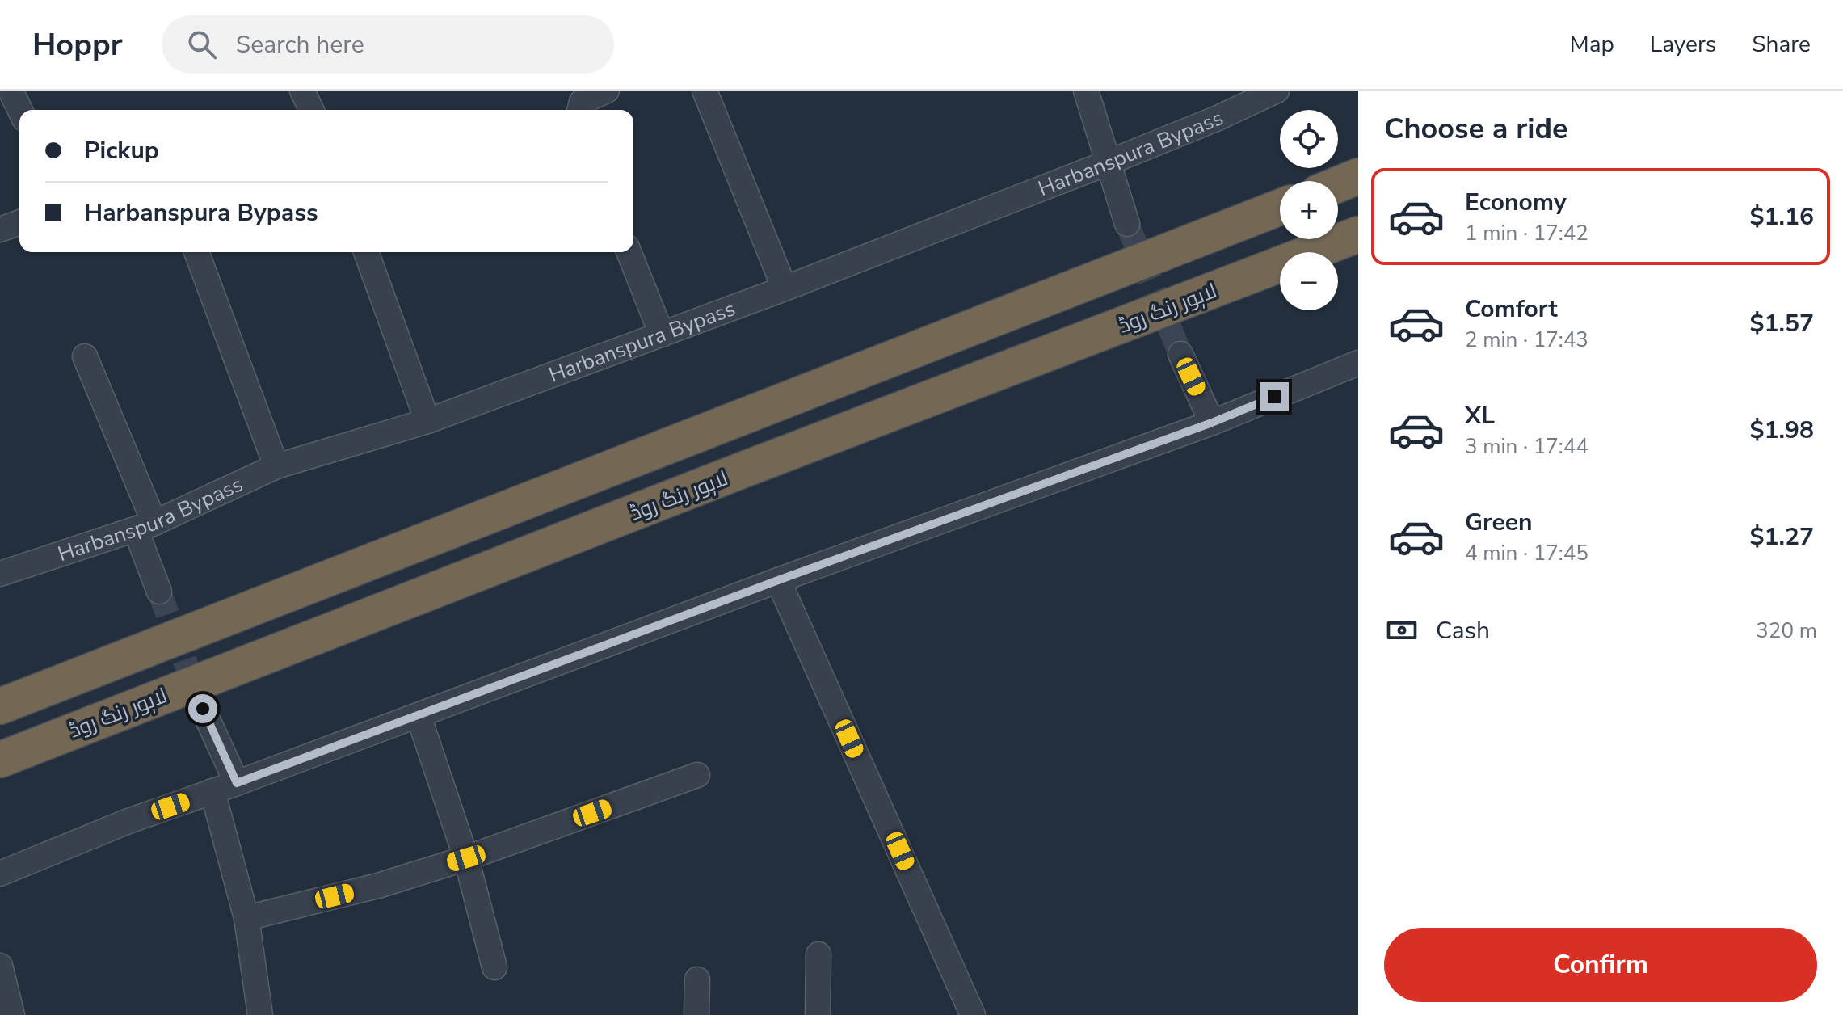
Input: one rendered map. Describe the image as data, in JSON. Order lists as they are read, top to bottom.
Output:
{
  "streets": {
    "highway": ["لاہور رنگ روڈ"],
    "street": ["Harbanspura Bypass"]
  },
  "page": {
    "header": "Hoppr",
    "search": "Search here",
    "nav": ["Map", "Layers", "Share"],
    "heading": "Choose a ride",
    "map_buttons": ["+", "−"],
    "banner": ["Pickup", "Harbanspura Bypass"],
    "list": [
      {
        "name": "Economy",
        "note": "1 min · 17:42",
        "value": "$1.16"
      },
      {
        "name": "Comfort",
        "note": "2 min · 17:43",
        "value": "$1.57"
      },
      {
        "name": "XL",
        "note": "3 min · 17:44",
        "value": "$1.98"
      },
      {
        "name": "Green",
        "note": "4 min · 17:45",
        "value": "$1.27"
      }
    ],
    "pay": ["Cash", "320 m"],
    "buttons": "Confirm"
  }
}
